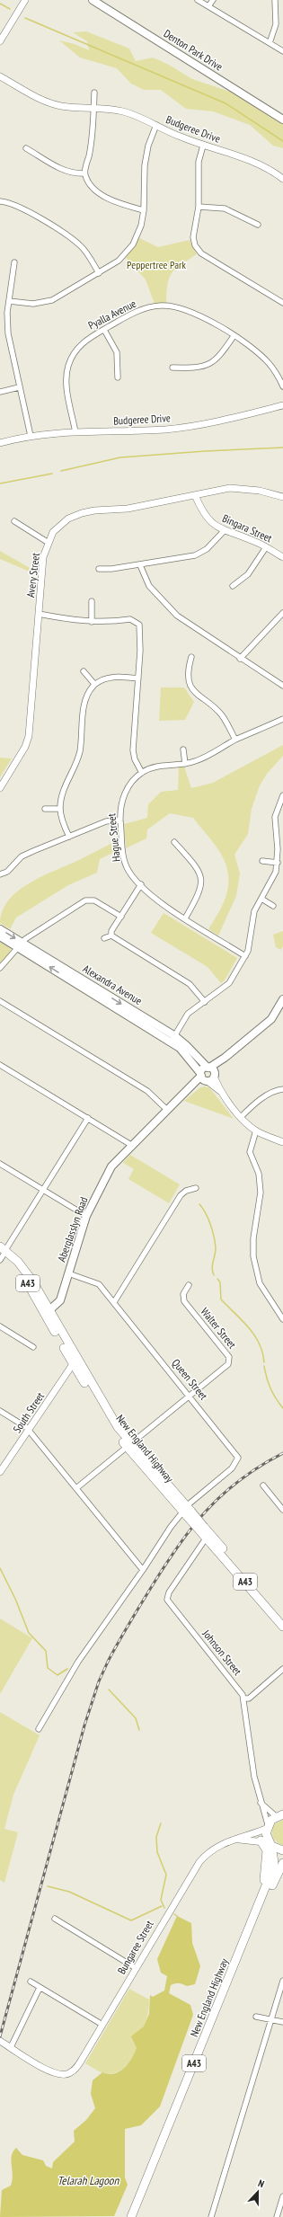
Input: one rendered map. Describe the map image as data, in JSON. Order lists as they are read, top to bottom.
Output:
{
  "streets": {
    "highway": ["A43", "New England Highway"],
    "main road": ["Denton Park Drive", "Alexandra Avenue", "Aberglasslyn Road"],
    "street": [
      "Budgeree Drive",
      "Pyalla Avenue",
      "Bingara Street",
      "Avery Street",
      "Hague Street",
      "Walter Street",
      "Queen Street",
      "South Street",
      "Johnson Street",
      "Bungaree Street"
    ]
  },
  "crossings": [
    ["Budgeree Drive", "Pyalla Avenue"],
    ["Bingara Street", "Avery Street"],
    ["Alexandra Avenue", "Aberglasslyn Road"],
    ["Aberglasslyn Road", "Queen Street"],
    ["Aberglasslyn Road", "New England Highway"],
    ["A43", "New England Highway"],
    ["A43", "Johnson Street"],
    ["A43", "Bungaree Street"],
    ["Walter Street", "Queen Street"],
    ["Walter Street", "New England Highway"],
    ["Queen Street", "New England Highway"],
    ["South Street", "New England Highway"],
    ["New England Highway", "Johnson Street"],
    ["New England Highway", "Bungaree Street"],
    ["Johnson Street", "Bungaree Street"]
  ],
  "water": ["Telarah Lagoon"],
  "parks": ["Peppertree Park"],
  "north": "top"
}
